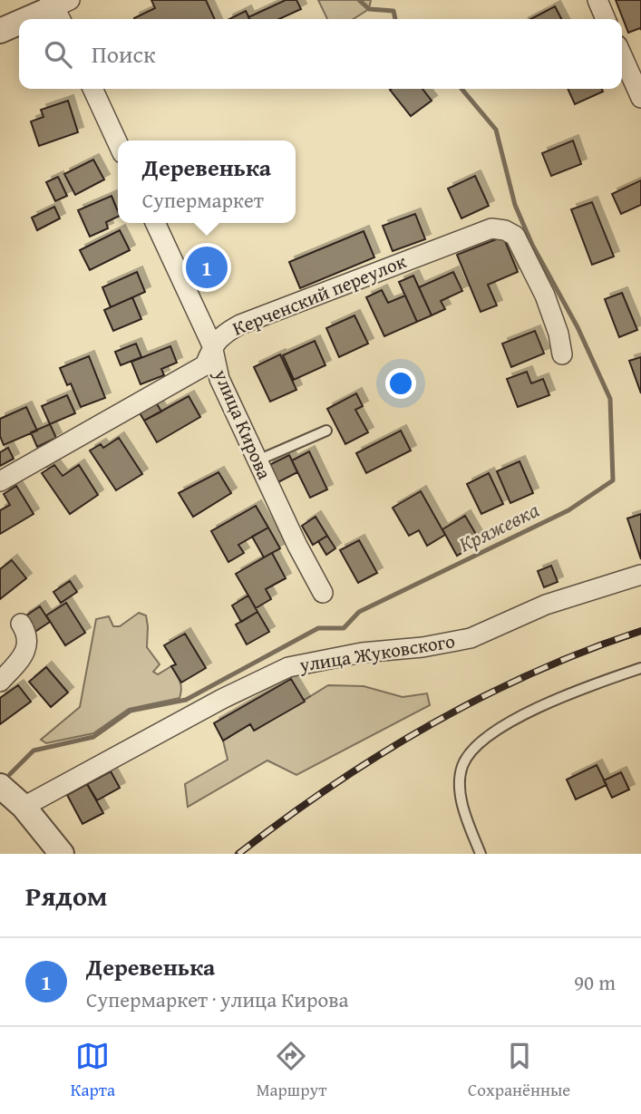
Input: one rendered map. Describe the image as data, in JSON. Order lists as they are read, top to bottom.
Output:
{
  "streets": {
    "street": ["Керченский переулок", "улица Кирова", "улица Жуковского"]
  },
  "crossings": [
    ["Керченский переулок", "улица Кирова"]
  ],
  "water": ["Кряжевка"],
  "page": {
    "search": "Поиск",
    "popup": ["Деревенька", "Супермаркет"],
    "pins": "1",
    "heading": "Рядом",
    "list": [
      {
        "mark": "1",
        "name": "Деревенька",
        "note": "Супермаркет · улица Кирова",
        "value": "90 m"
      }
    ],
    "nav": ["Карта", "Маршрут", "Сохранённые"]
  }
}
